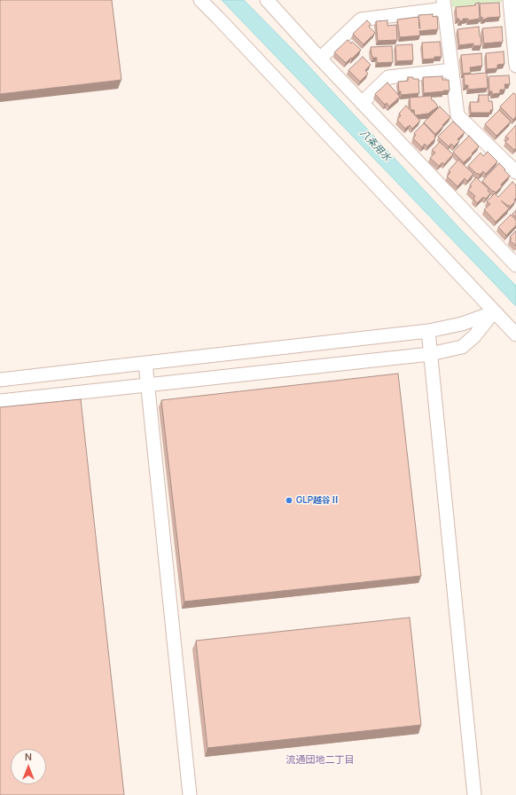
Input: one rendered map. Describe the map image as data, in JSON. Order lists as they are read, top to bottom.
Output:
{
  "districts": ["流通団地二丁目"],
  "water": ["八条用水"],
  "places": ["GLP越谷Ⅱ"],
  "north": "top"
}
